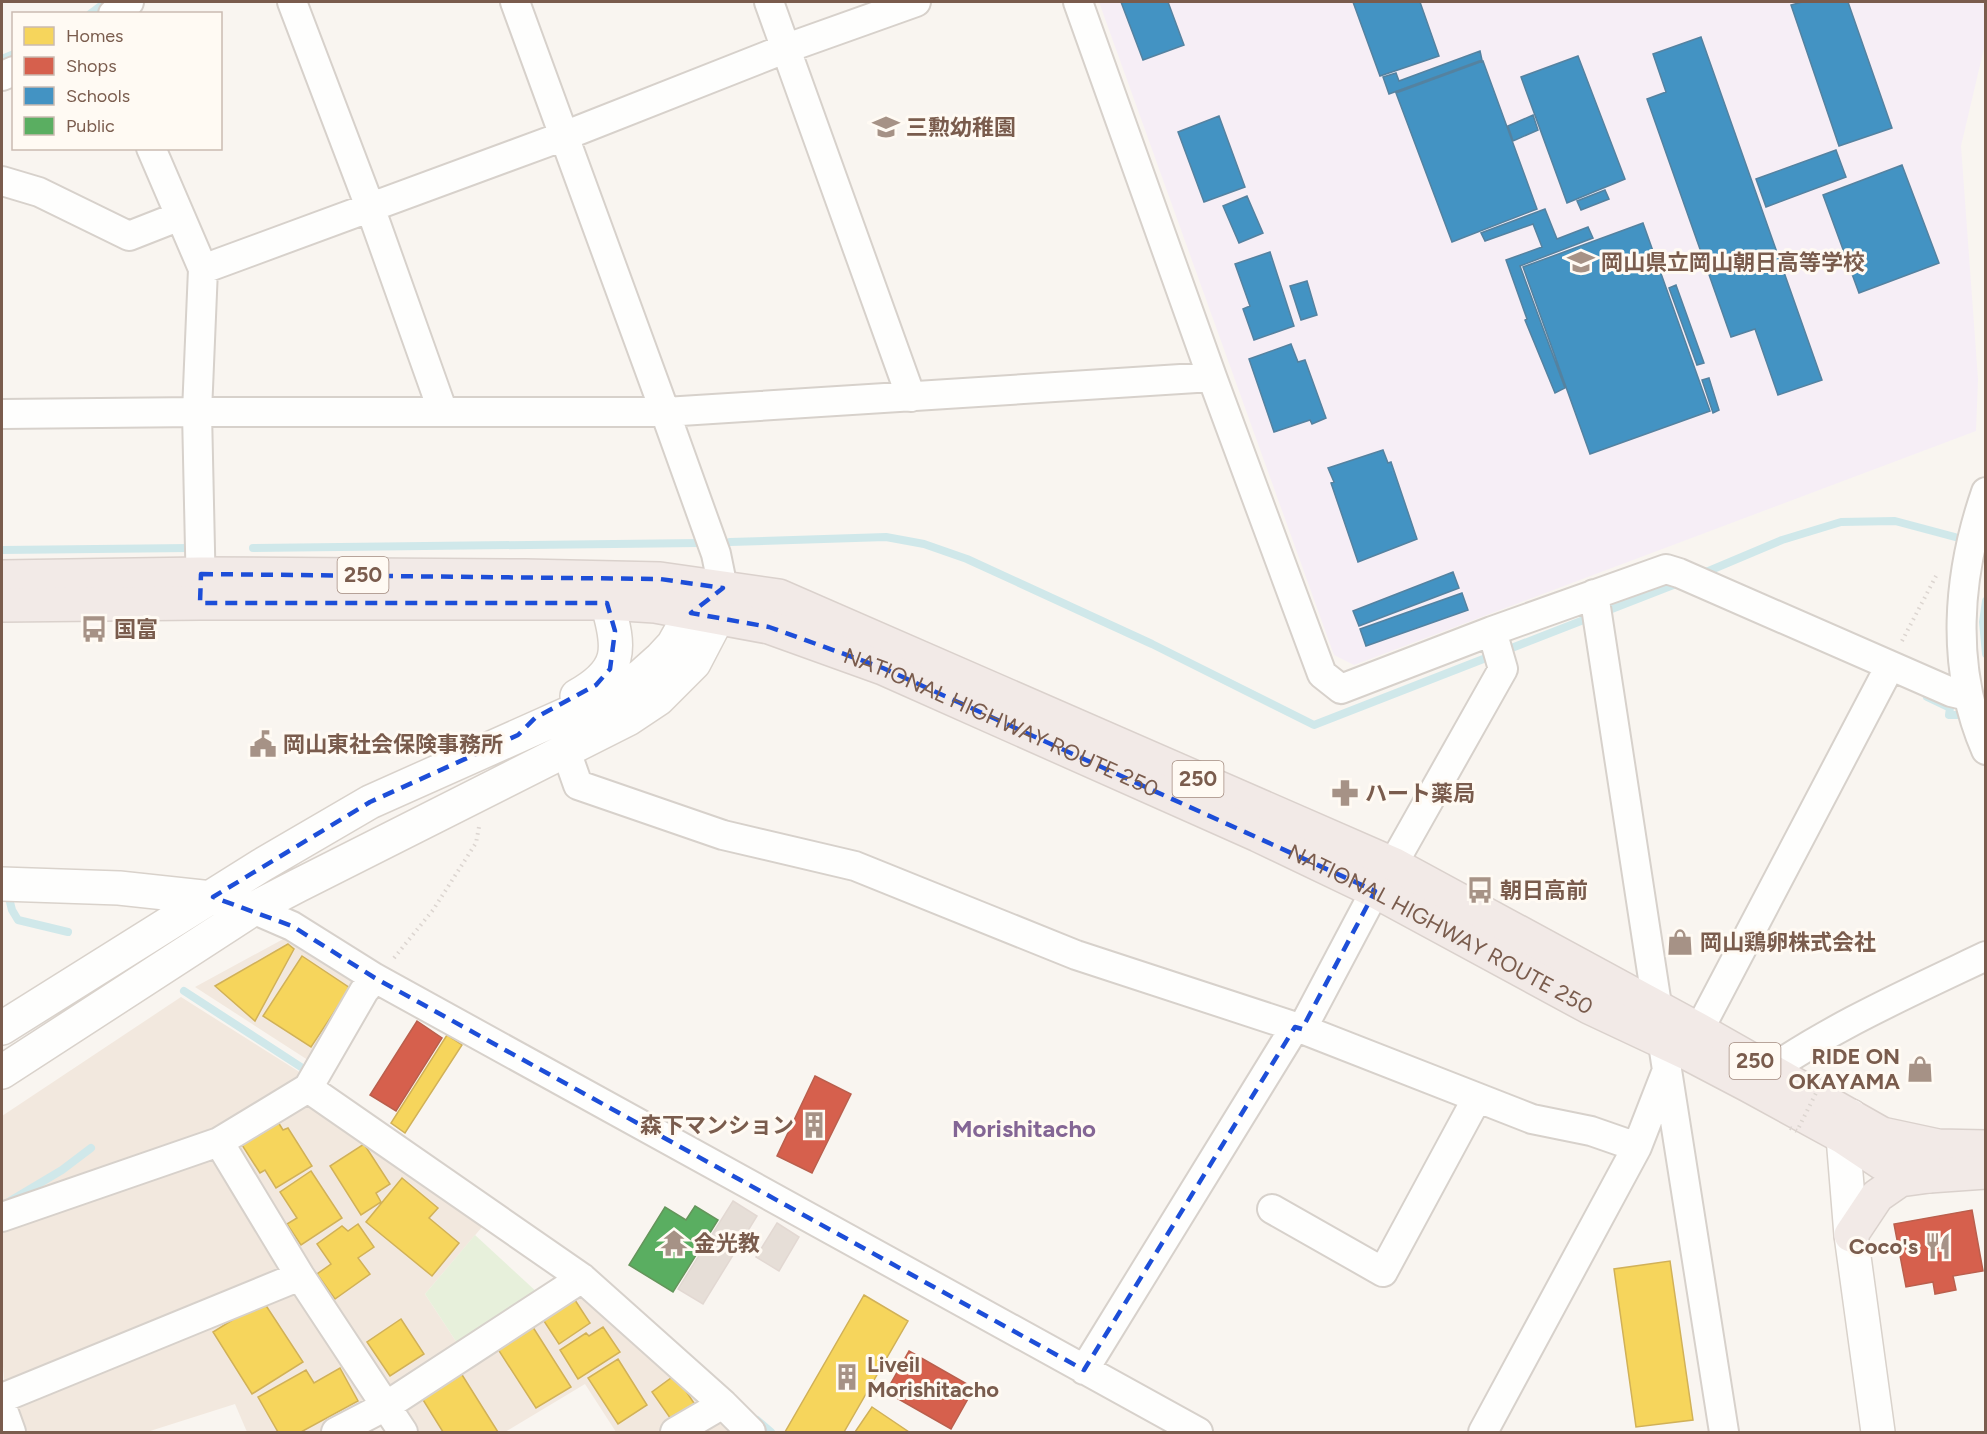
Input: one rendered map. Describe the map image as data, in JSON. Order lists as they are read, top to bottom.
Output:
{
  "streets": {
    "highway": ["250", "NATIONAL HIGHWAY ROUTE 250"]
  },
  "districts": ["Morishitacho"],
  "places": {
    "school or university": ["三勲幼稚園", "岡山県立岡山朝日高等学校"],
    "bus stop": ["国富", "朝日高前"],
    "public building": ["岡山東社会保険事務所"],
    "pharmacy": ["ハート薬局"],
    "shop": ["岡山鶏卵株式会社", "RIDE ON OKAYAMA"],
    "building": ["森下マンション", "Liveil Morishitacho"],
    "temple": ["金光教"],
    "restaurant": ["Coco's"]
  },
  "legend": [
    "Homes",
    "Shops",
    "Schools",
    "Public"
  ]
}
